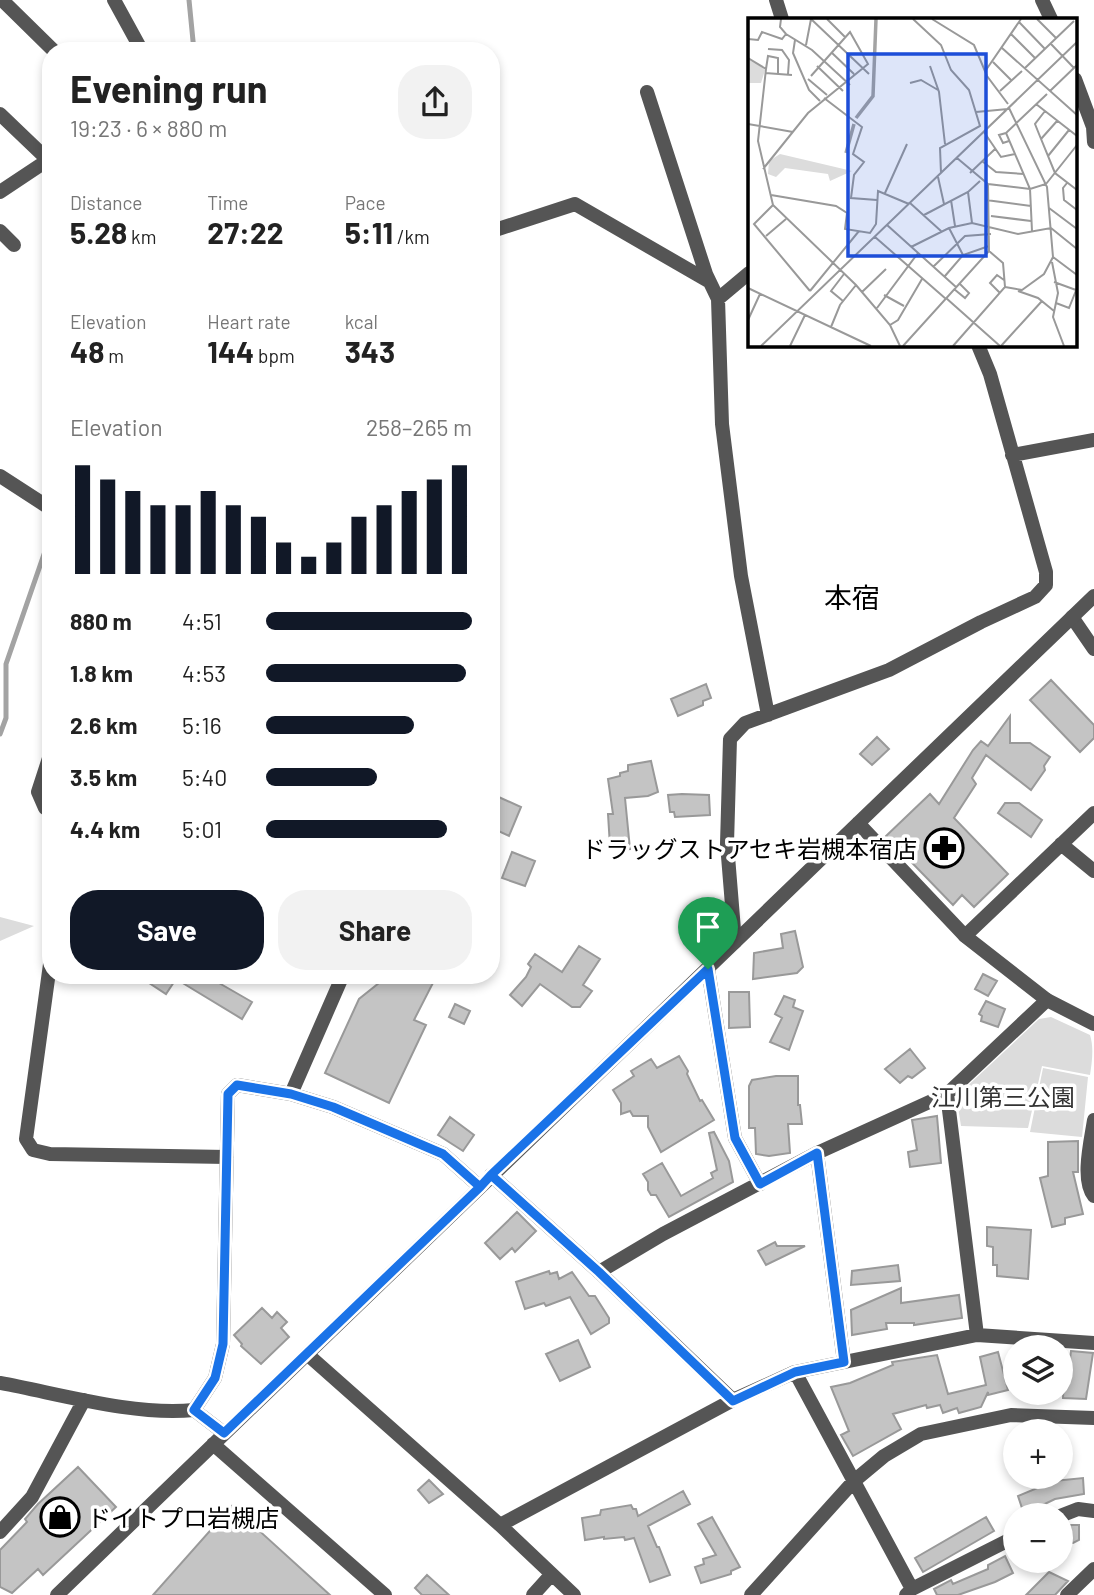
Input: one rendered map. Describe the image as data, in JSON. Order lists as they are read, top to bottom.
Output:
{
  "districts": ["本宿"],
  "parks": ["江川第三公園"],
  "places": {
    "pharmacy": ["ドラッグストアセキ岩槻本宿店"],
    "shop": ["ドイトプロ岩槻店"]
  },
  "page": {
    "heading": ["Evening run", "19:23 · 6 × 880 m"],
    "stats": [
      ["Distance", "5.28 km"],
      ["Time", "27:22"],
      ["Pace", "5:11 /km"],
      ["Elevation", "48 m"],
      ["Heart rate", "144 bpm"],
      ["kcal", "343"]
    ],
    "chart": ["Elevation", "258–265 m"],
    "list": [
      {
        "name": "880 m",
        "note": "4:51"
      },
      {
        "name": "1.8 km",
        "note": "4:53"
      },
      {
        "name": "2.6 km",
        "note": "5:16"
      },
      {
        "name": "3.5 km",
        "note": "5:40"
      },
      {
        "name": "4.4 km",
        "note": "5:01"
      }
    ],
    "buttons": ["Save", "Share"],
    "map_buttons": ["+", "−"]
  }
}
